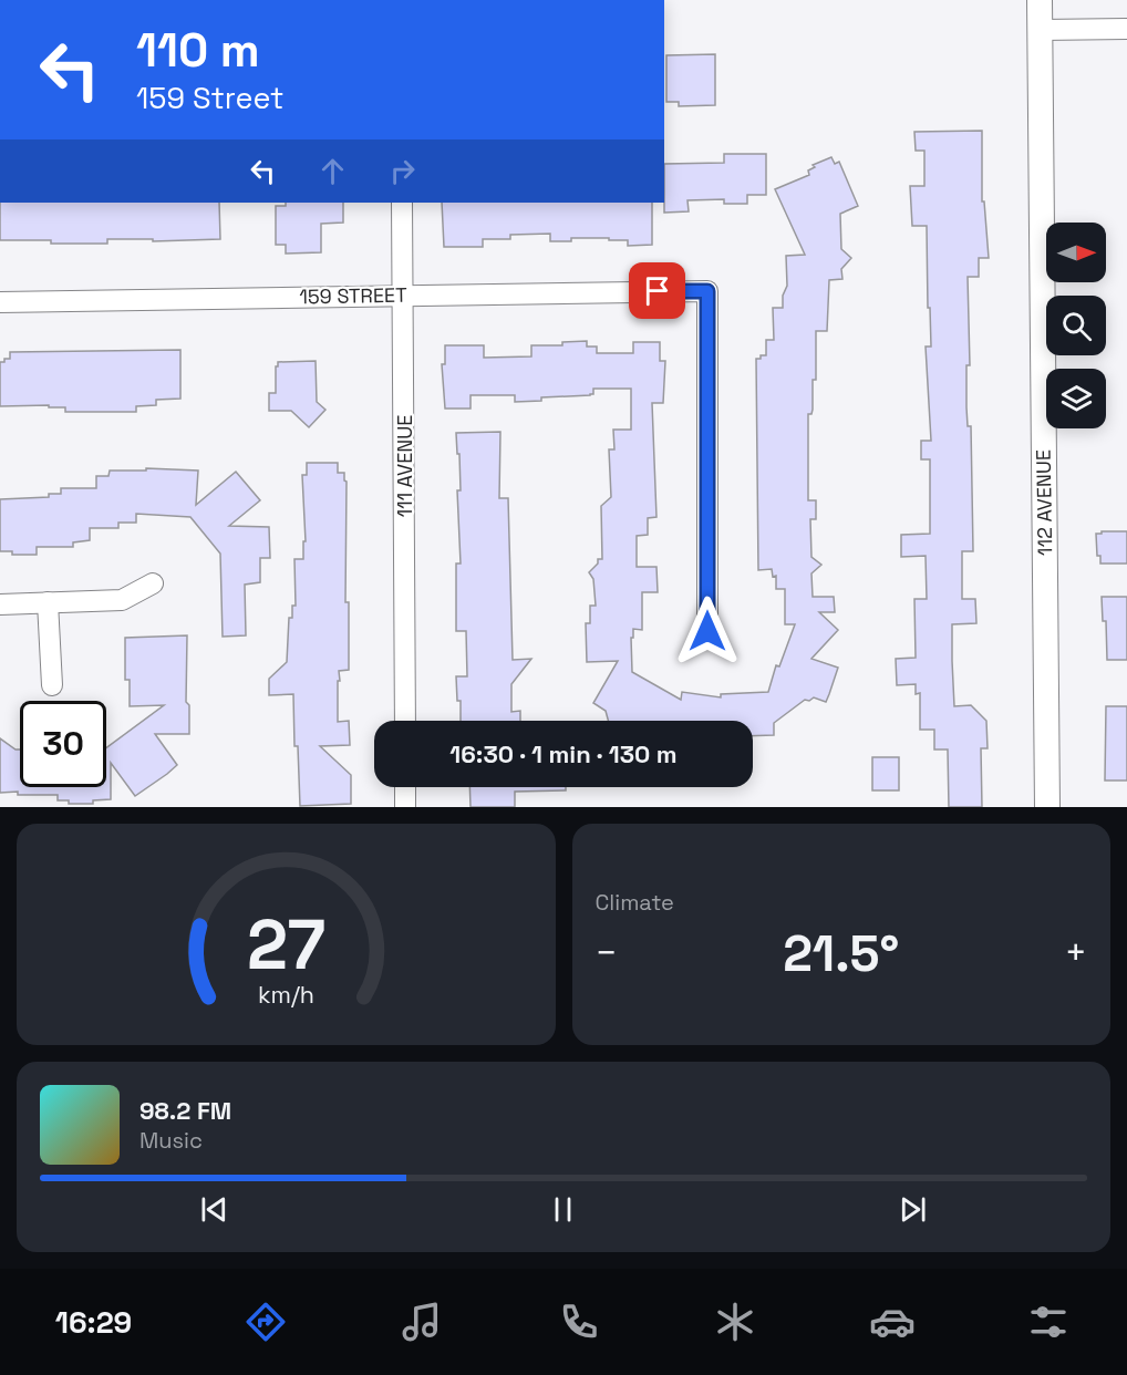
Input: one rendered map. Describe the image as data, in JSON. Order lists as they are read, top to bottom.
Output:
{
  "streets": {
    "street": ["159 STREET", "111 AVENUE", "112 AVENUE"]
  },
  "crossings": [
    ["159 STREET", "111 AVENUE"]
  ],
  "north": "right",
  "page": {
    "turn": ["110 m", "159 Street"],
    "limit": "30",
    "trip": "16:30 · 1 min · 130 m",
    "tile": "Climate",
    "heat": ["−", "21.5°", "+"],
    "song": ["98.2 FM", "Music"],
    "tabs": "16:29",
    "gauge": ["27", "km/h"]
  }
}
